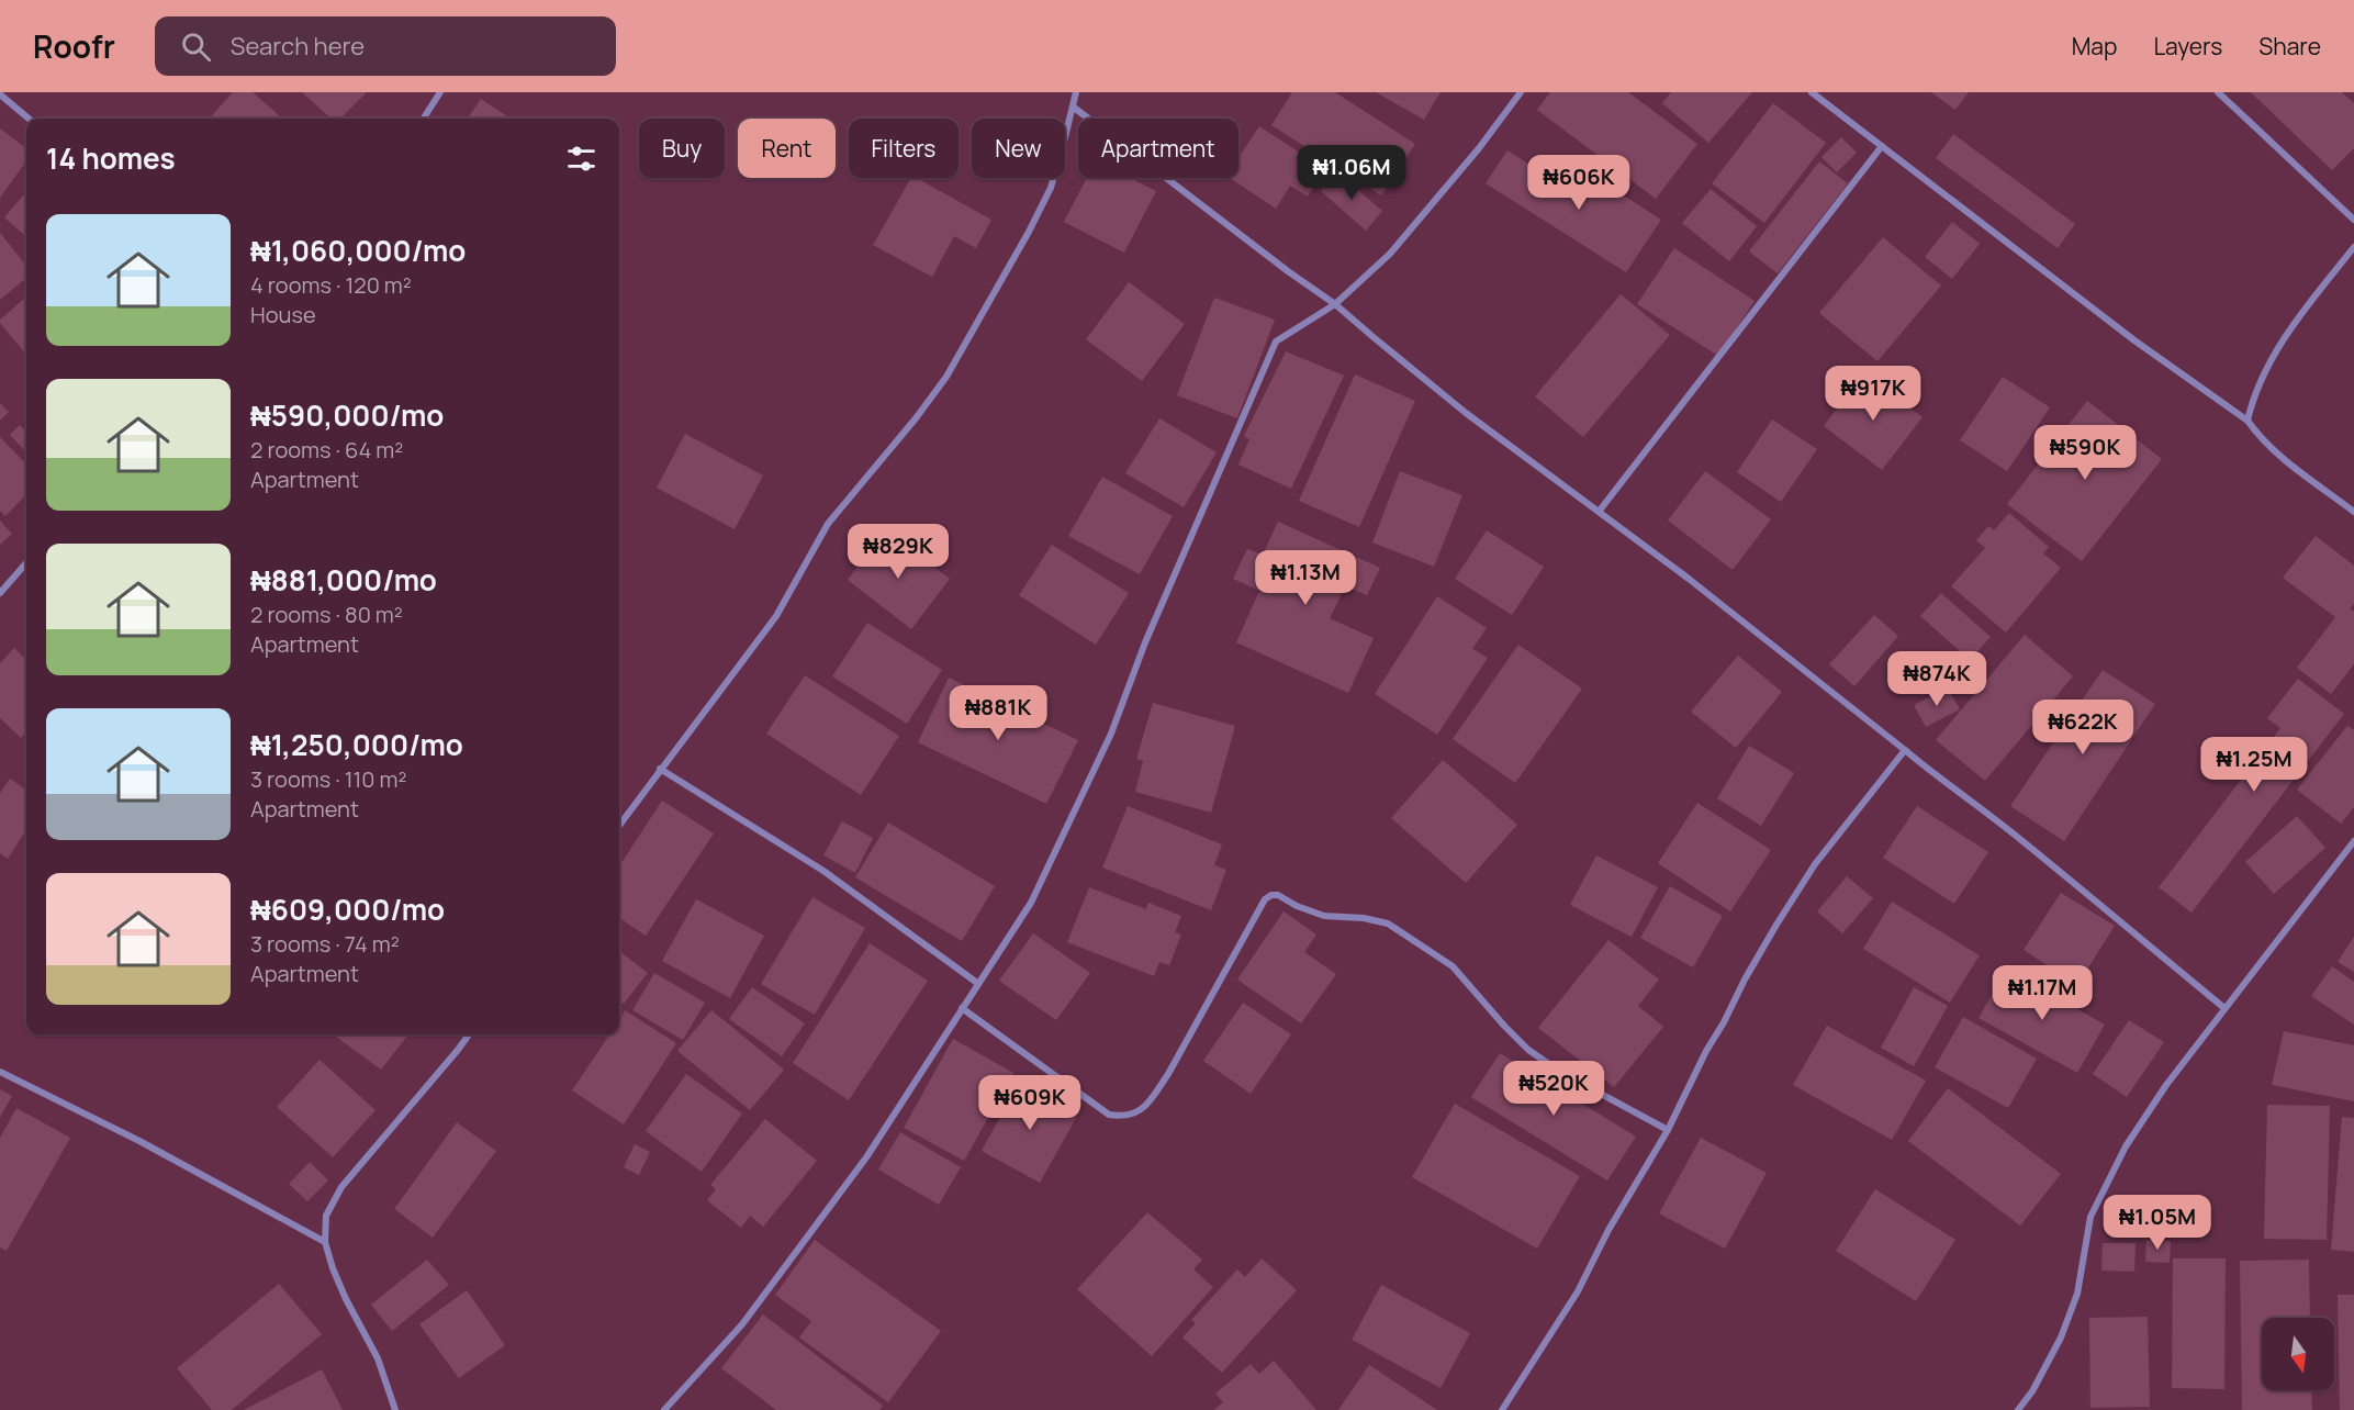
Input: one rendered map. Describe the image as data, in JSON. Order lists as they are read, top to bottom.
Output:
{
  "north": "bottom",
  "page": {
    "header": "Roofr",
    "search": "Search here",
    "nav": ["Map", "Layers", "Share"],
    "chip": [
      "Buy",
      "Rent",
      "Filters",
      "New",
      "Apartment"
    ],
    "heading": "14 homes",
    "price": [
      "₦1.06M",
      "₦606K",
      "₦917K",
      "₦590K",
      "₦829K",
      "₦1.13M",
      "₦874K",
      "₦881K",
      "₦622K",
      "₦1.25M",
      "₦1.17M",
      "₦520K",
      "₦609K",
      "₦1.05M"
    ],
    "list": [
      {
        "name": "₦1,060,000/mo",
        "note": "4 rooms · 120 m² · House"
      },
      {
        "name": "₦590,000/mo",
        "note": "2 rooms · 64 m² · Apartment"
      },
      {
        "name": "₦881,000/mo",
        "note": "2 rooms · 80 m² · Apartment"
      },
      {
        "name": "₦1,250,000/mo",
        "note": "3 rooms · 110 m² · Apartment"
      },
      {
        "name": "₦609,000/mo",
        "note": "3 rooms · 74 m² · Apartment"
      }
    ]
  }
}
